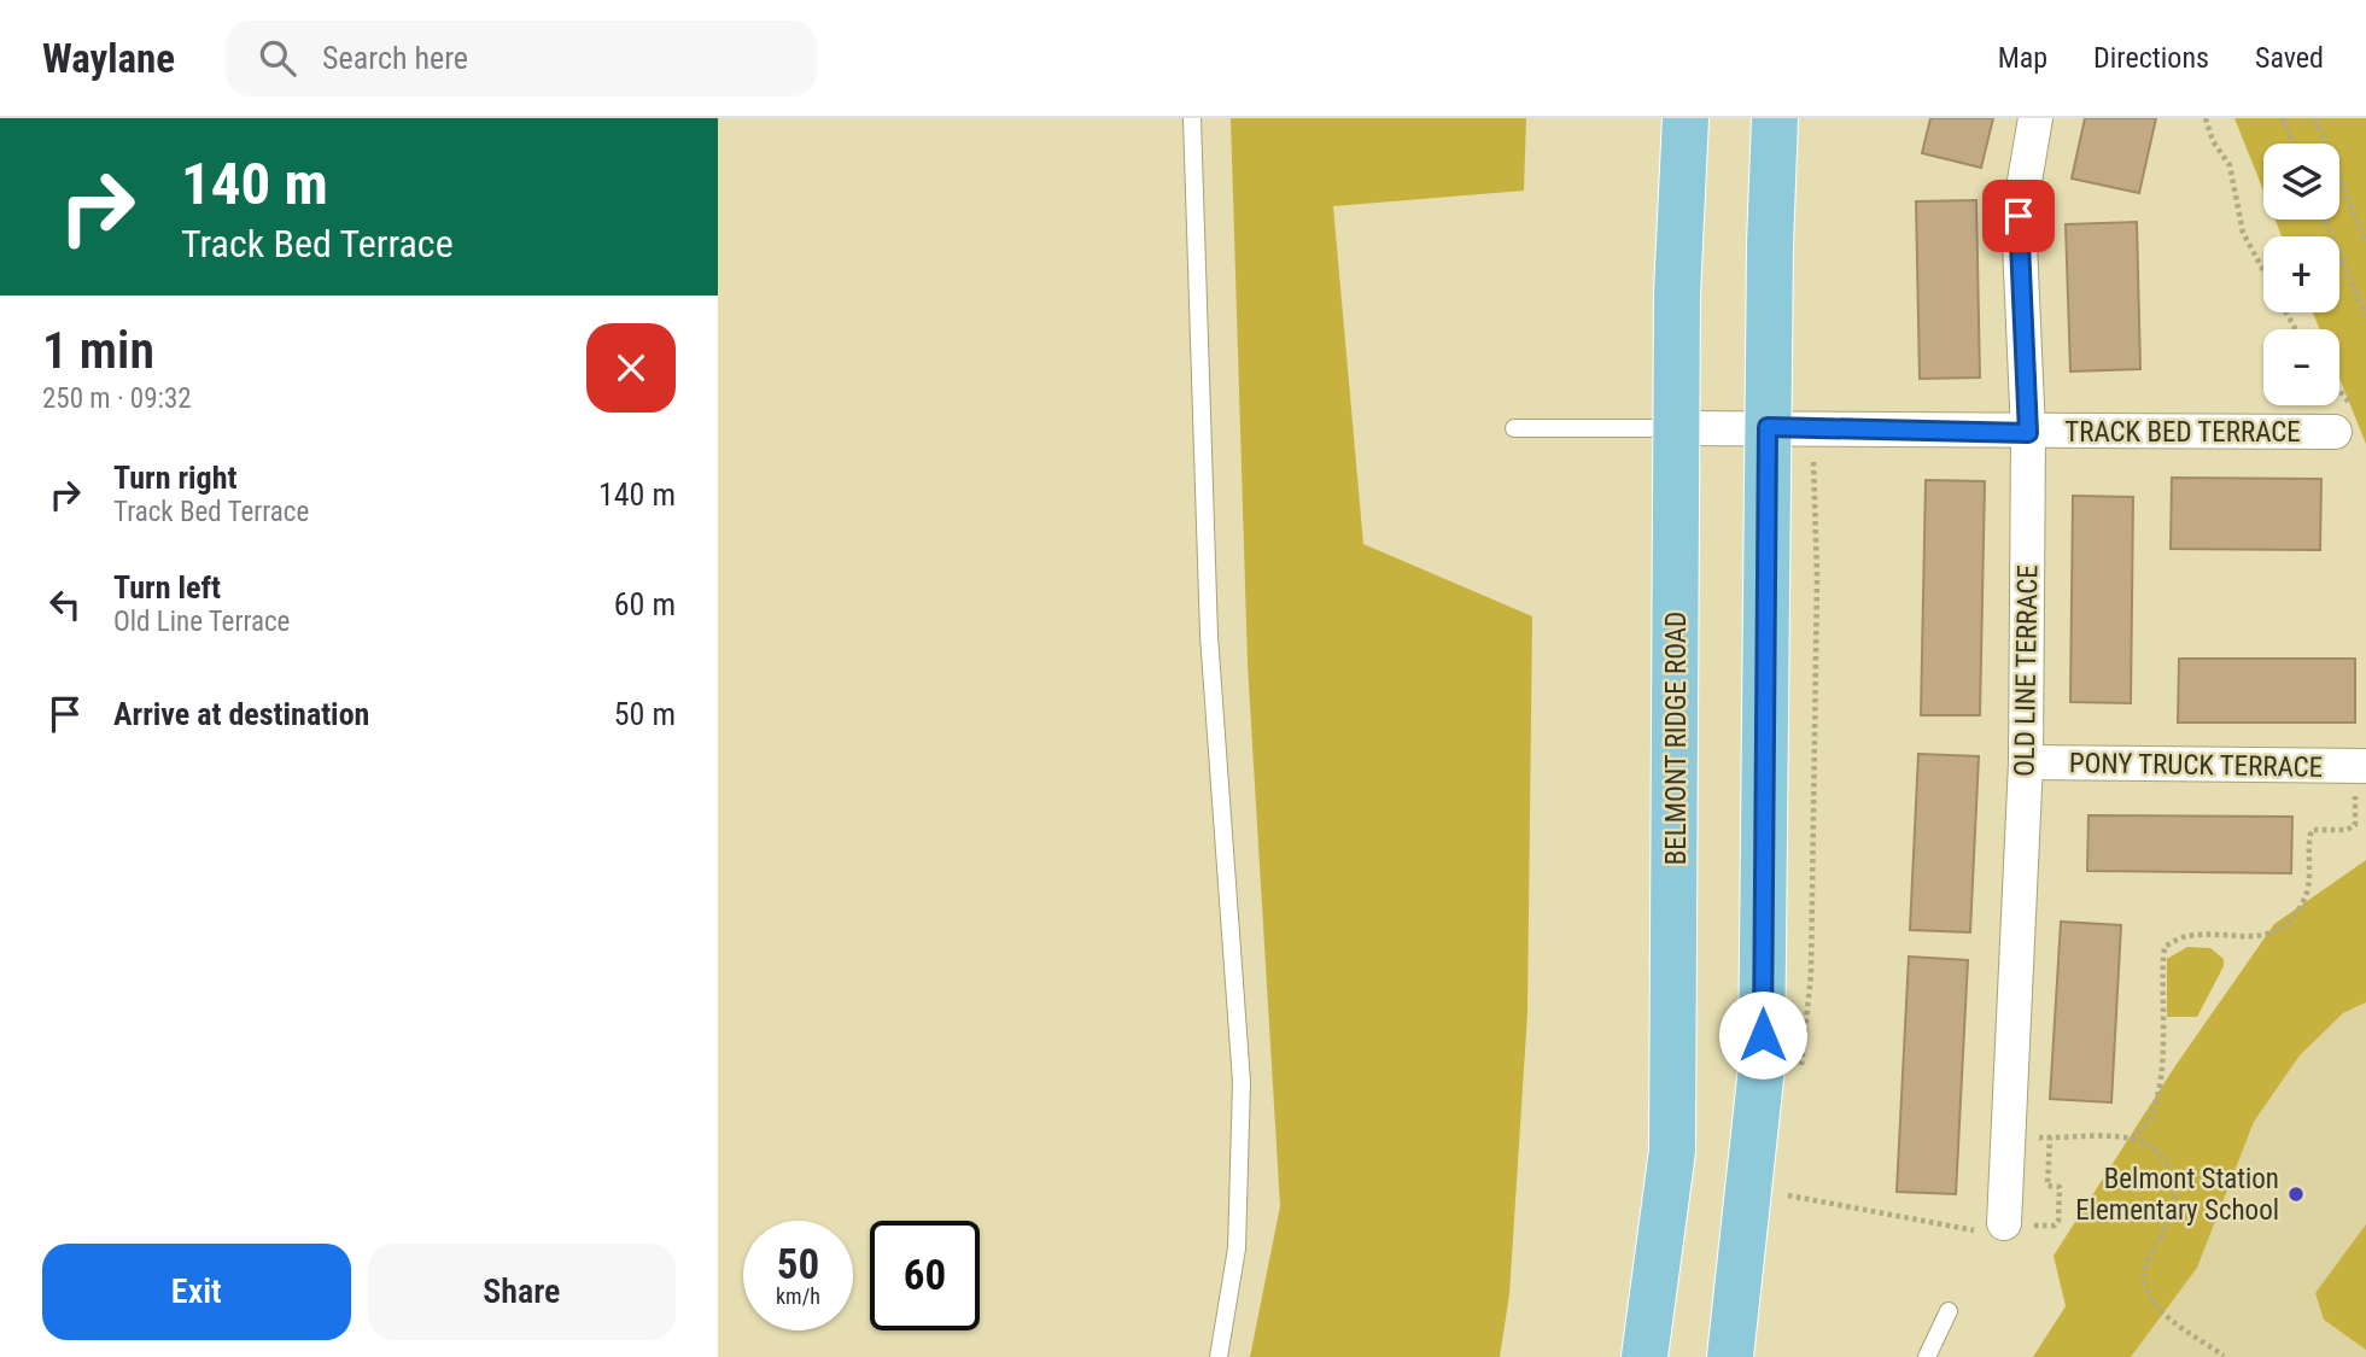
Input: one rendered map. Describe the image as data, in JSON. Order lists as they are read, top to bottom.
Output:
{
  "streets": {
    "main road": ["BELMONT RIDGE ROAD"],
    "street": ["TRACK BED TERRACE", "OLD LINE TERRACE", "PONY TRUCK TERRACE"]
  },
  "crossings": [
    ["TRACK BED TERRACE", "OLD LINE TERRACE"],
    ["TRACK BED TERRACE", "BELMONT RIDGE ROAD"],
    ["OLD LINE TERRACE", "PONY TRUCK TERRACE"]
  ],
  "places": ["Belmont Station Elementary School"],
  "page": {
    "header": "Waylane",
    "search": "Search here",
    "nav": ["Map", "Directions", "Saved"],
    "turn": ["140 m", "Track Bed Terrace"],
    "map_buttons": ["+", "−"],
    "heading": ["1 min", "250 m · 09:32"],
    "list": [
      {
        "name": "Turn right",
        "note": "Track Bed Terrace",
        "value": "140 m"
      },
      {
        "name": "Turn left",
        "note": "Old Line Terrace",
        "value": "60 m"
      },
      {
        "name": "Arrive at destination",
        "value": "50 m"
      }
    ],
    "speed": "50 km/h",
    "limit": "60",
    "buttons": ["Exit", "Share"]
  }
}
